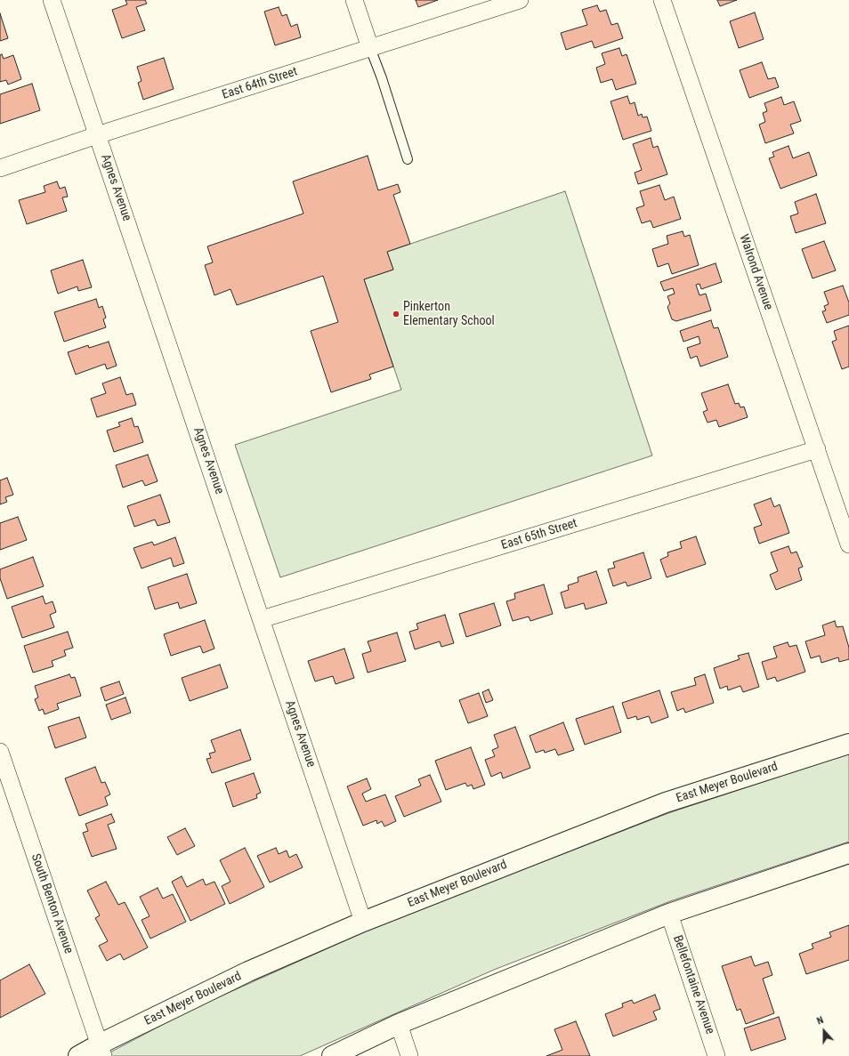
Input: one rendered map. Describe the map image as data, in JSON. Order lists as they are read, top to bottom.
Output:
{
  "streets": {
    "main road": ["East Meyer Boulevard"],
    "street": [
      "East 64th Street",
      "Agnes Avenue",
      "Walrond Avenue",
      "East 65th Street",
      "South Benton Avenue",
      "Bellefontaine Avenue"
    ]
  },
  "crossings": [
    ["East 64th Street", "Agnes Avenue"],
    ["Agnes Avenue", "East 65th Street"],
    ["Agnes Avenue", "East Meyer Boulevard"],
    ["Walrond Avenue", "East 65th Street"],
    ["East Meyer Boulevard", "South Benton Avenue"]
  ],
  "places": ["Pinkerton Elementary School"],
  "north": "top"
}
